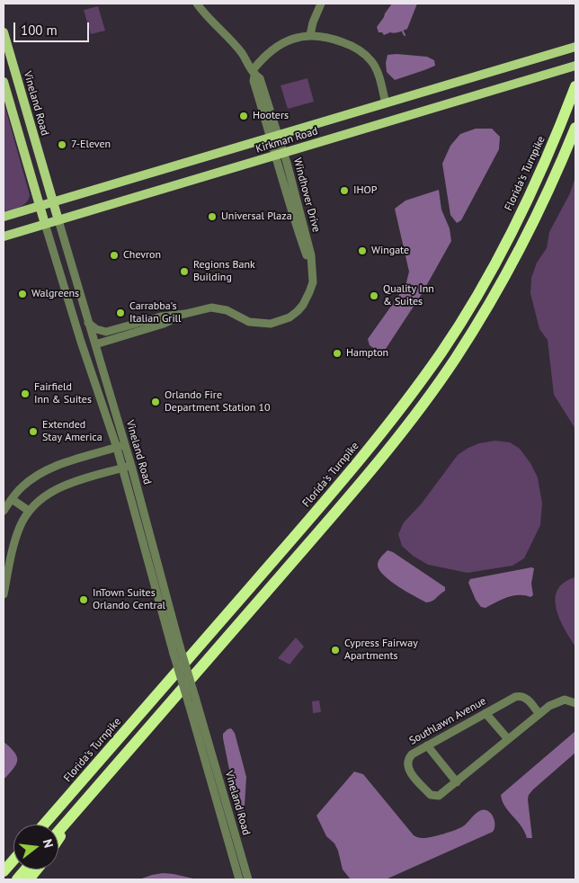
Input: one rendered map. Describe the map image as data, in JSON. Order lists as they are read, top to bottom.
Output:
{
  "streets": {
    "highway": ["Florida's Turnpike"],
    "main road": ["Vineland Road", "Kirkman Road"],
    "street": ["Windhover Drive", "Southlawn Avenue"]
  },
  "crossings": [
    ["Vineland Road", "Kirkman Road"],
    ["Vineland Road", "Windhover Drive"],
    ["Kirkman Road", "Windhover Drive"]
  ],
  "places": [
    "Hooters",
    "7-Eleven",
    "IHOP",
    "Universal Plaza",
    "Wingate",
    "Chevron",
    "Regions Bank Building",
    "Walgreens",
    "Quality Inn & Suites",
    "Carrabba's Italian Grill",
    "Hampton",
    "Fairfield Inn & Suites",
    "Orlando Fire Department Station 10",
    "Extended Stay America",
    "InTown Suites Orlando Central",
    "Cypress Fairway Apartments"
  ],
  "scale_bar": "100 m",
  "north": "right"
}
